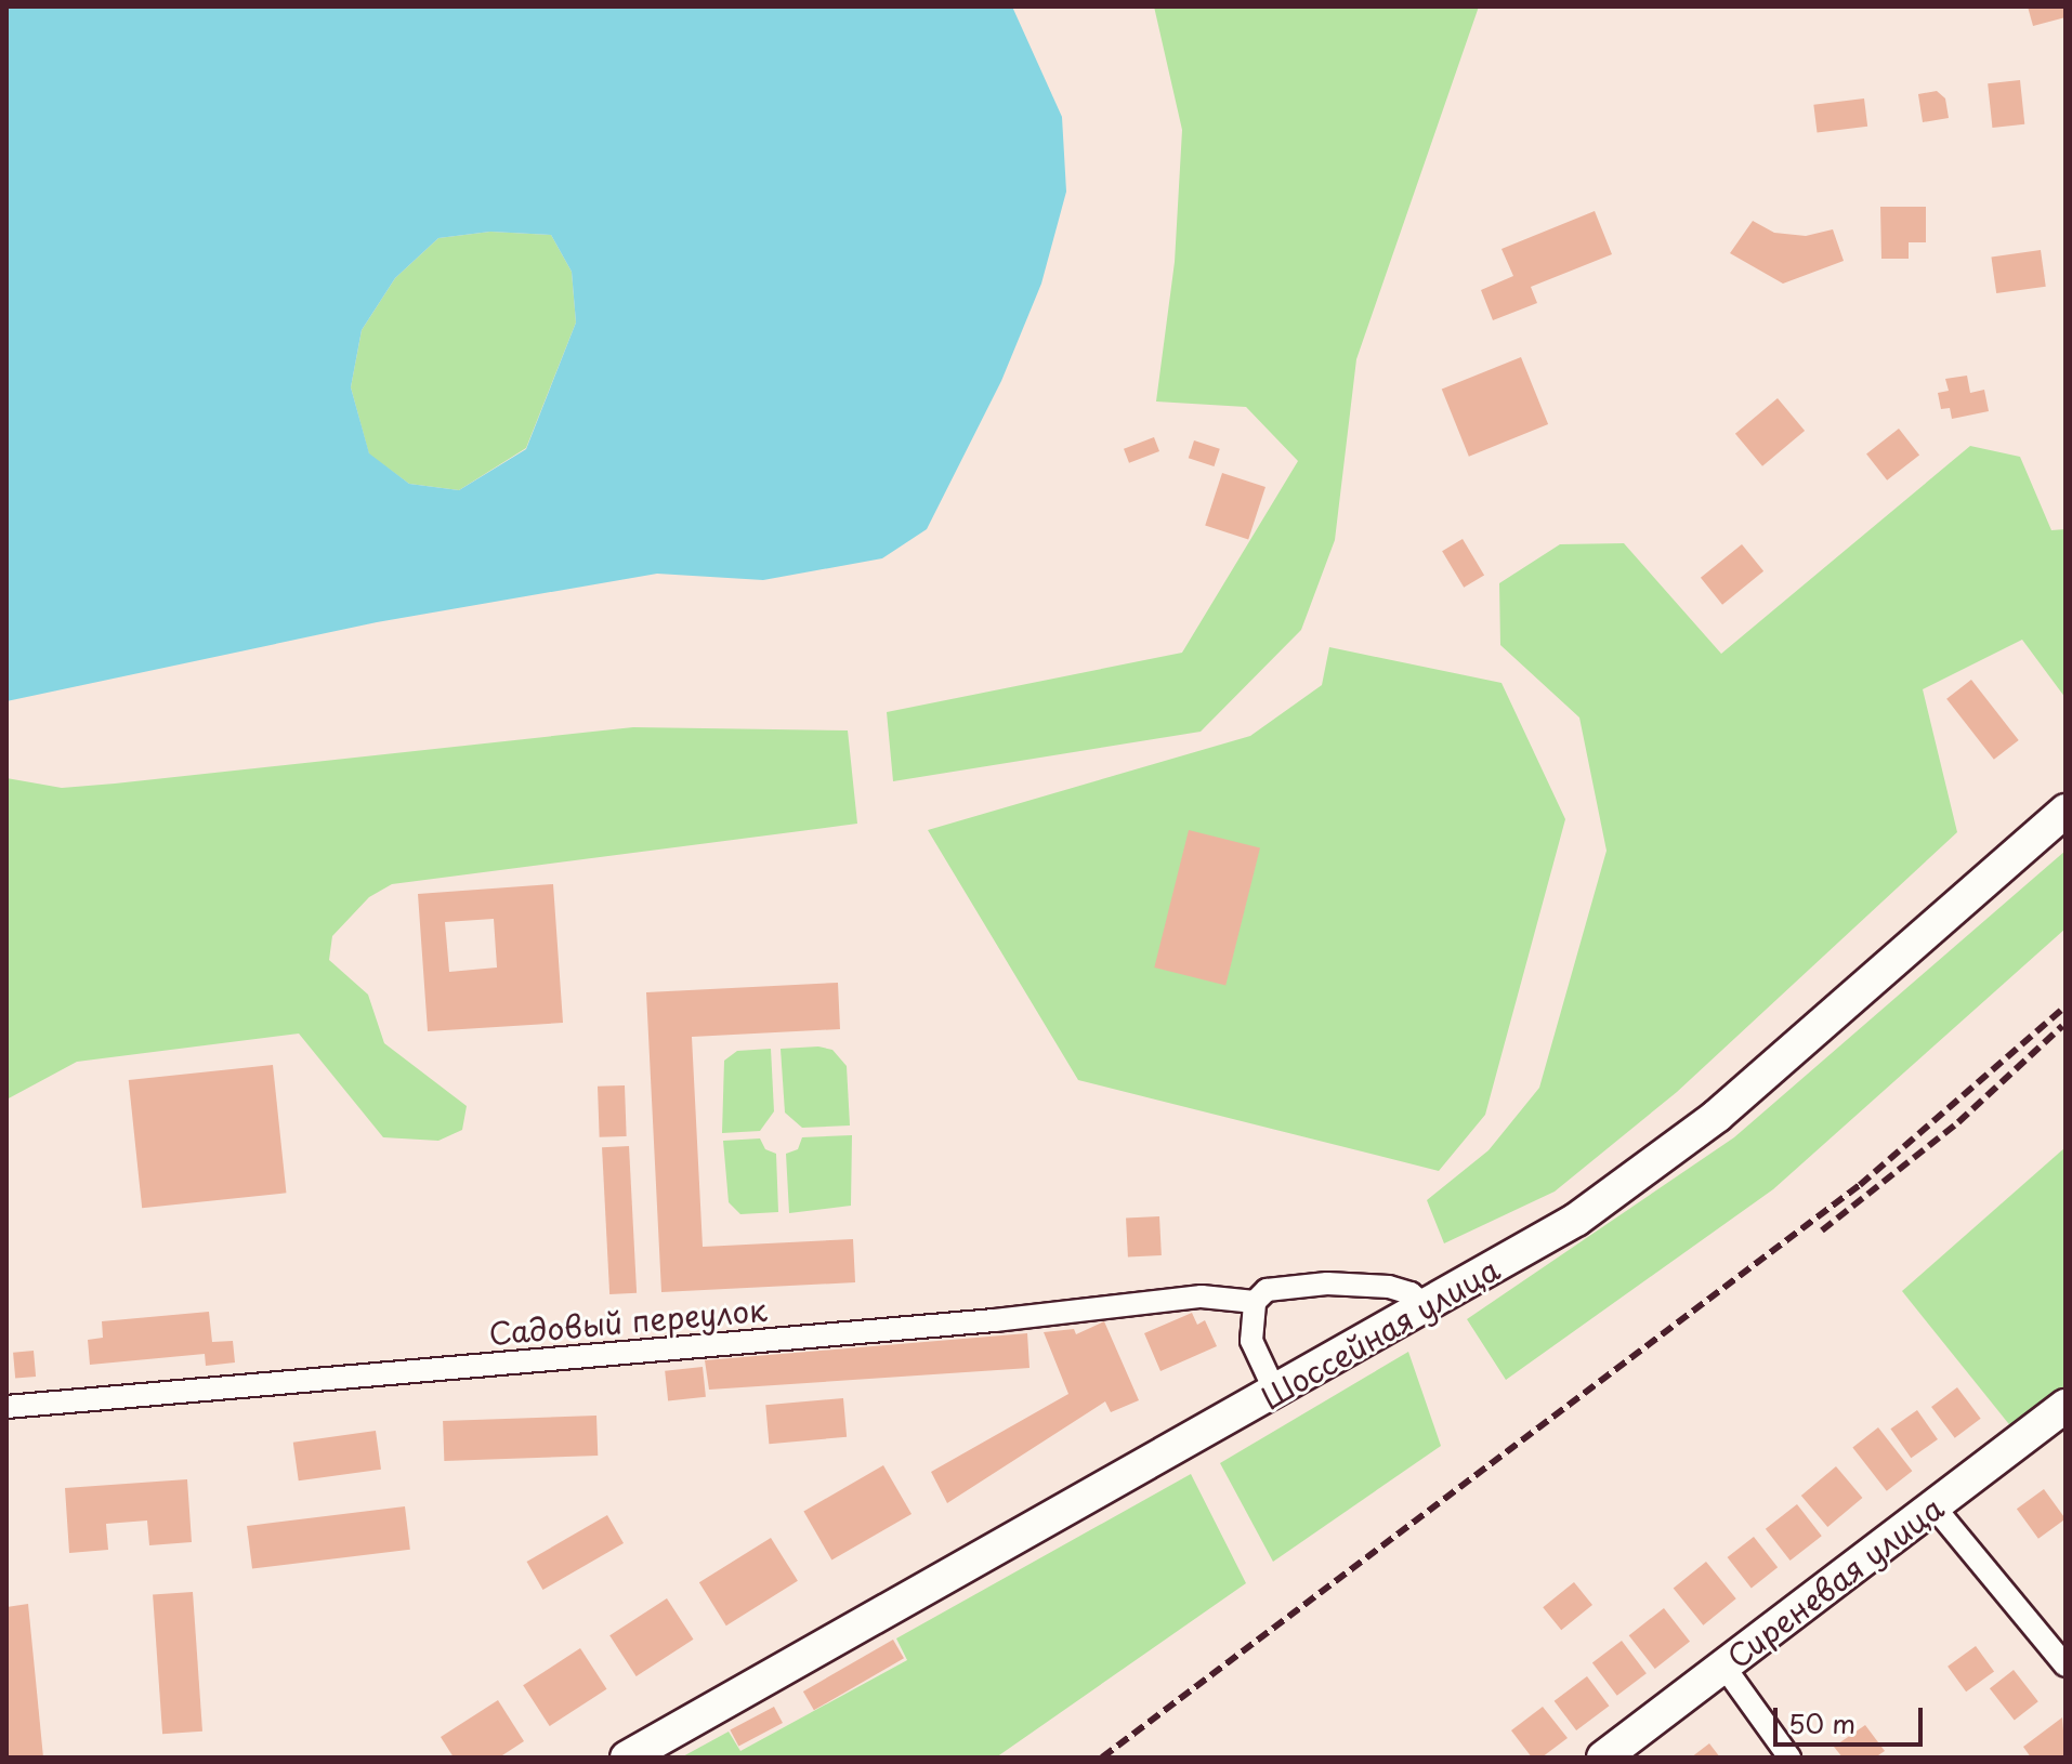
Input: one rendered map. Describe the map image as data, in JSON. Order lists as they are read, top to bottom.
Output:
{
  "streets": {
    "main road": ["Шоссейная улица", "Сиреневая улица"],
    "street": ["Садовый переулок"]
  },
  "scale_bar": "50 m"
}
